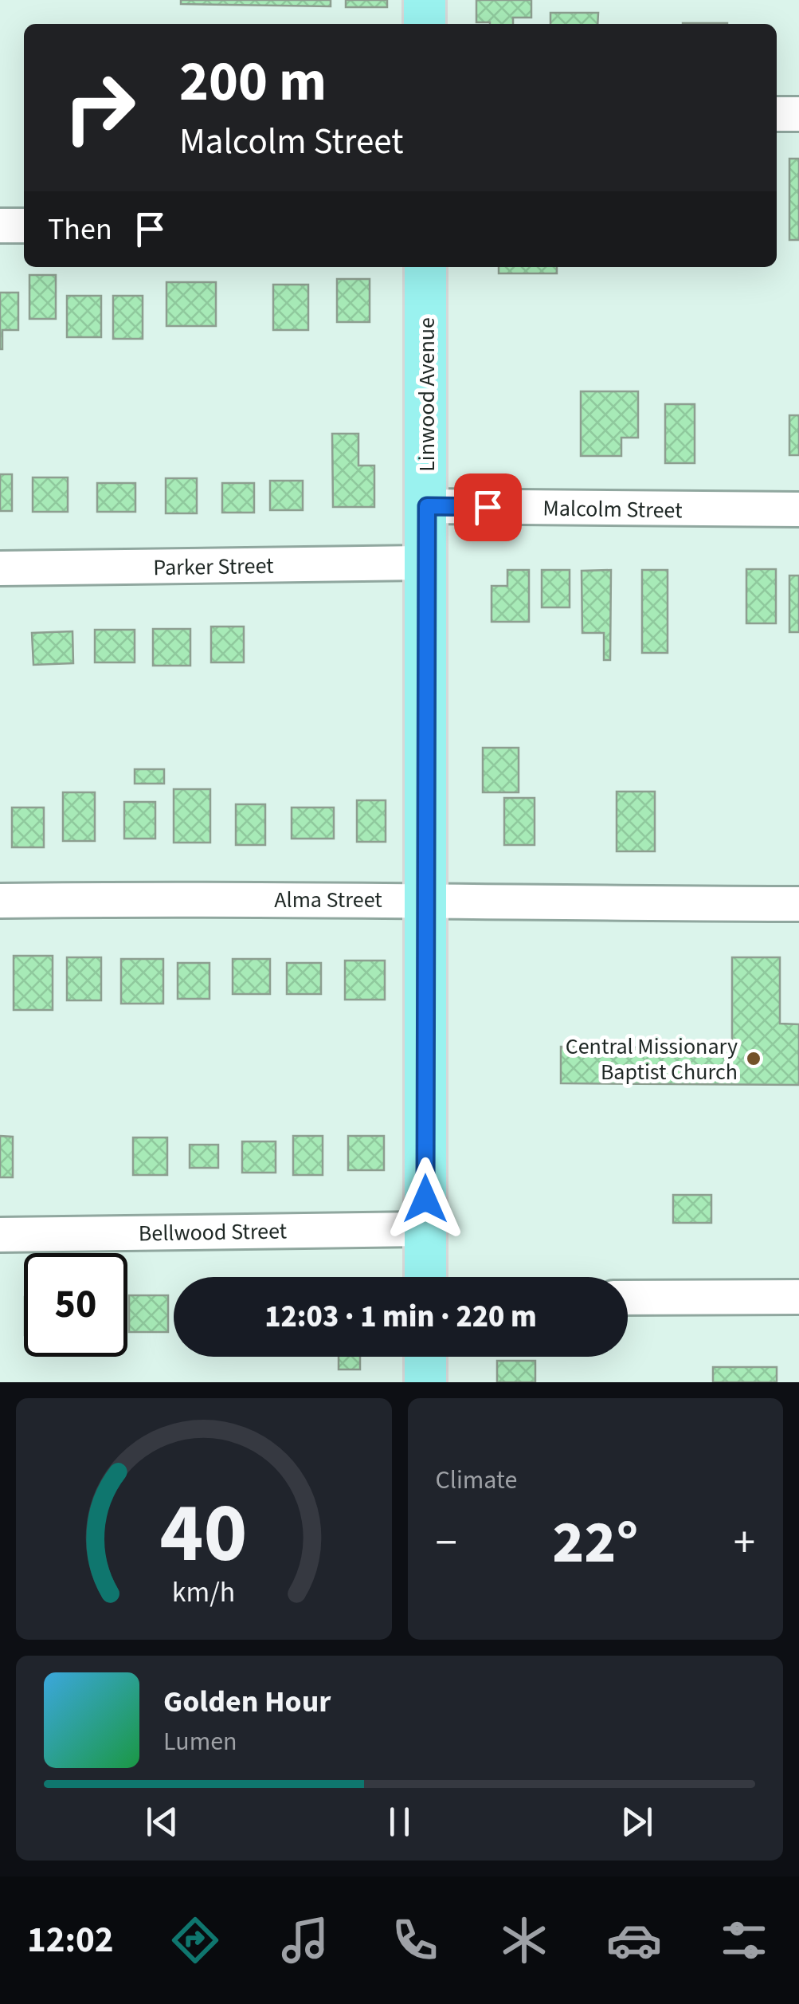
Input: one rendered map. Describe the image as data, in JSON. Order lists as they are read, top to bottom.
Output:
{
  "streets": {
    "main road": ["Linwood Avenue"],
    "street": [
      "Malcolm Street",
      "Parker Street",
      "Alma Street",
      "Bellwood Street"
    ]
  },
  "crossings": [
    ["Linwood Avenue", "Malcolm Street"],
    ["Linwood Avenue", "Parker Street"],
    ["Linwood Avenue", "Alma Street"],
    ["Linwood Avenue", "Bellwood Street"]
  ],
  "places": ["Central Missionary Baptist Church"],
  "page": {
    "turn": ["200 m", "Malcolm Street"],
    "then": "Then",
    "limit": "50",
    "trip": "12:03 · 1 min · 220 m",
    "tile": "Climate",
    "heat": ["−", "22°", "+"],
    "song": ["Golden Hour", "Lumen"],
    "tabs": "12:02",
    "gauge": ["40", "km/h"]
  }
}
